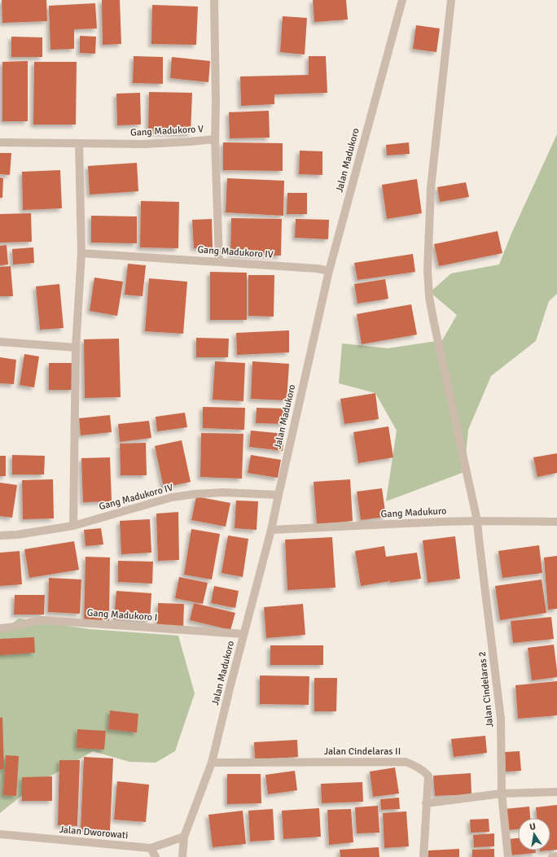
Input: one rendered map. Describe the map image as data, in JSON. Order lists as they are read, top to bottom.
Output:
{
  "streets": {
    "street": [
      "Gang Madukoro V",
      "Jalan Madukoro",
      "Gang Madukoro IV",
      "Gang Madukuro",
      "Gang Madukoro I",
      "Jalan Cindelaras 2",
      "Jalan Cindelaras II",
      "Jalan Dworowati"
    ]
  },
  "crossings": [
    ["Jalan Madukoro", "Gang Madukoro IV"],
    ["Jalan Madukoro", "Gang Madukuro"],
    ["Jalan Madukoro", "Gang Madukoro I"],
    ["Jalan Madukoro", "Jalan Cindelaras II"],
    ["Jalan Madukoro", "Jalan Dworowati"],
    ["Gang Madukuro", "Jalan Cindelaras 2"]
  ],
  "north": "top"
}
